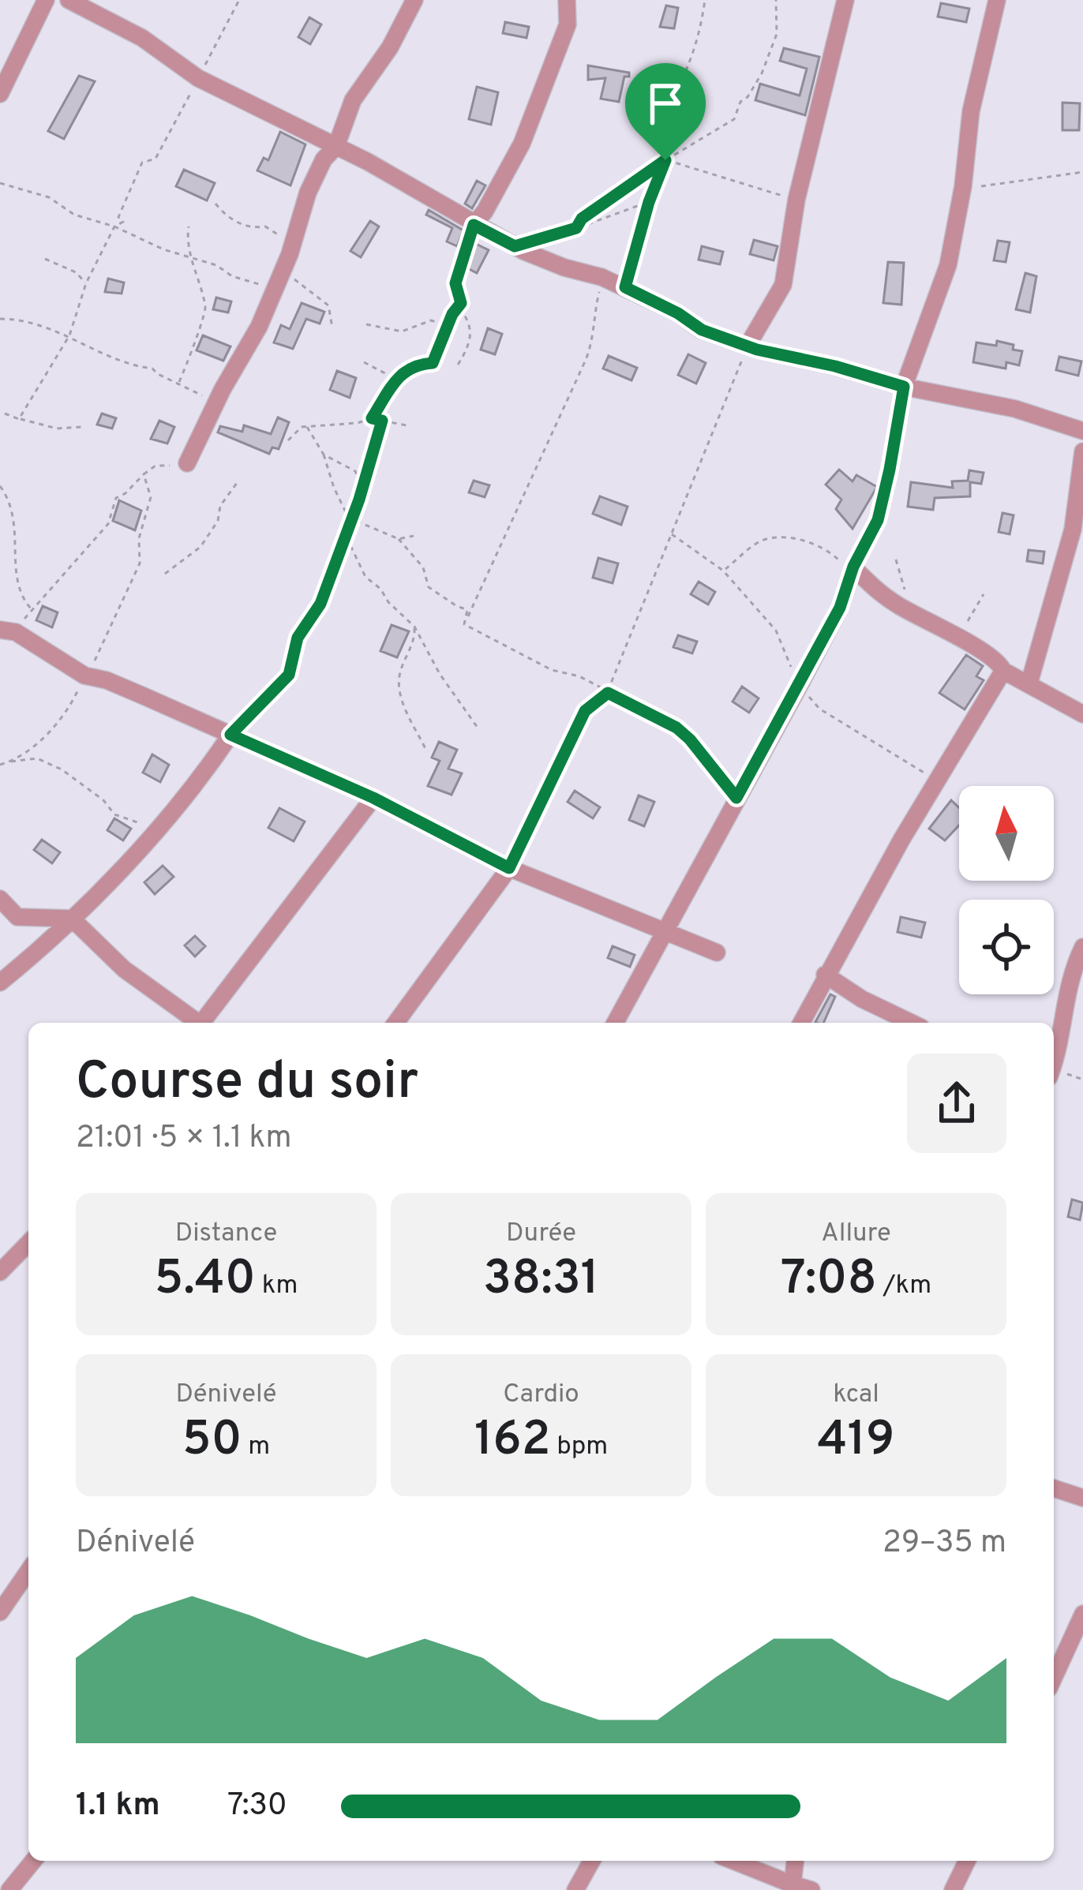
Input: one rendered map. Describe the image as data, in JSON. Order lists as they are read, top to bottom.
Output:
{
  "north": "top",
  "page": {
    "heading": ["Course du soir", "21:01 · 5 × 1.1 km"],
    "stats": [
      ["Distance", "5.40 km"],
      ["Durée", "38:31"],
      ["Allure", "7:08 /km"],
      ["Dénivelé", "50 m"],
      ["Cardio", "162 bpm"],
      ["kcal", "419"]
    ],
    "chart": ["Dénivelé", "29–35 m"],
    "list": [
      {
        "name": "1.1 km",
        "note": "7:30"
      }
    ]
  }
}
